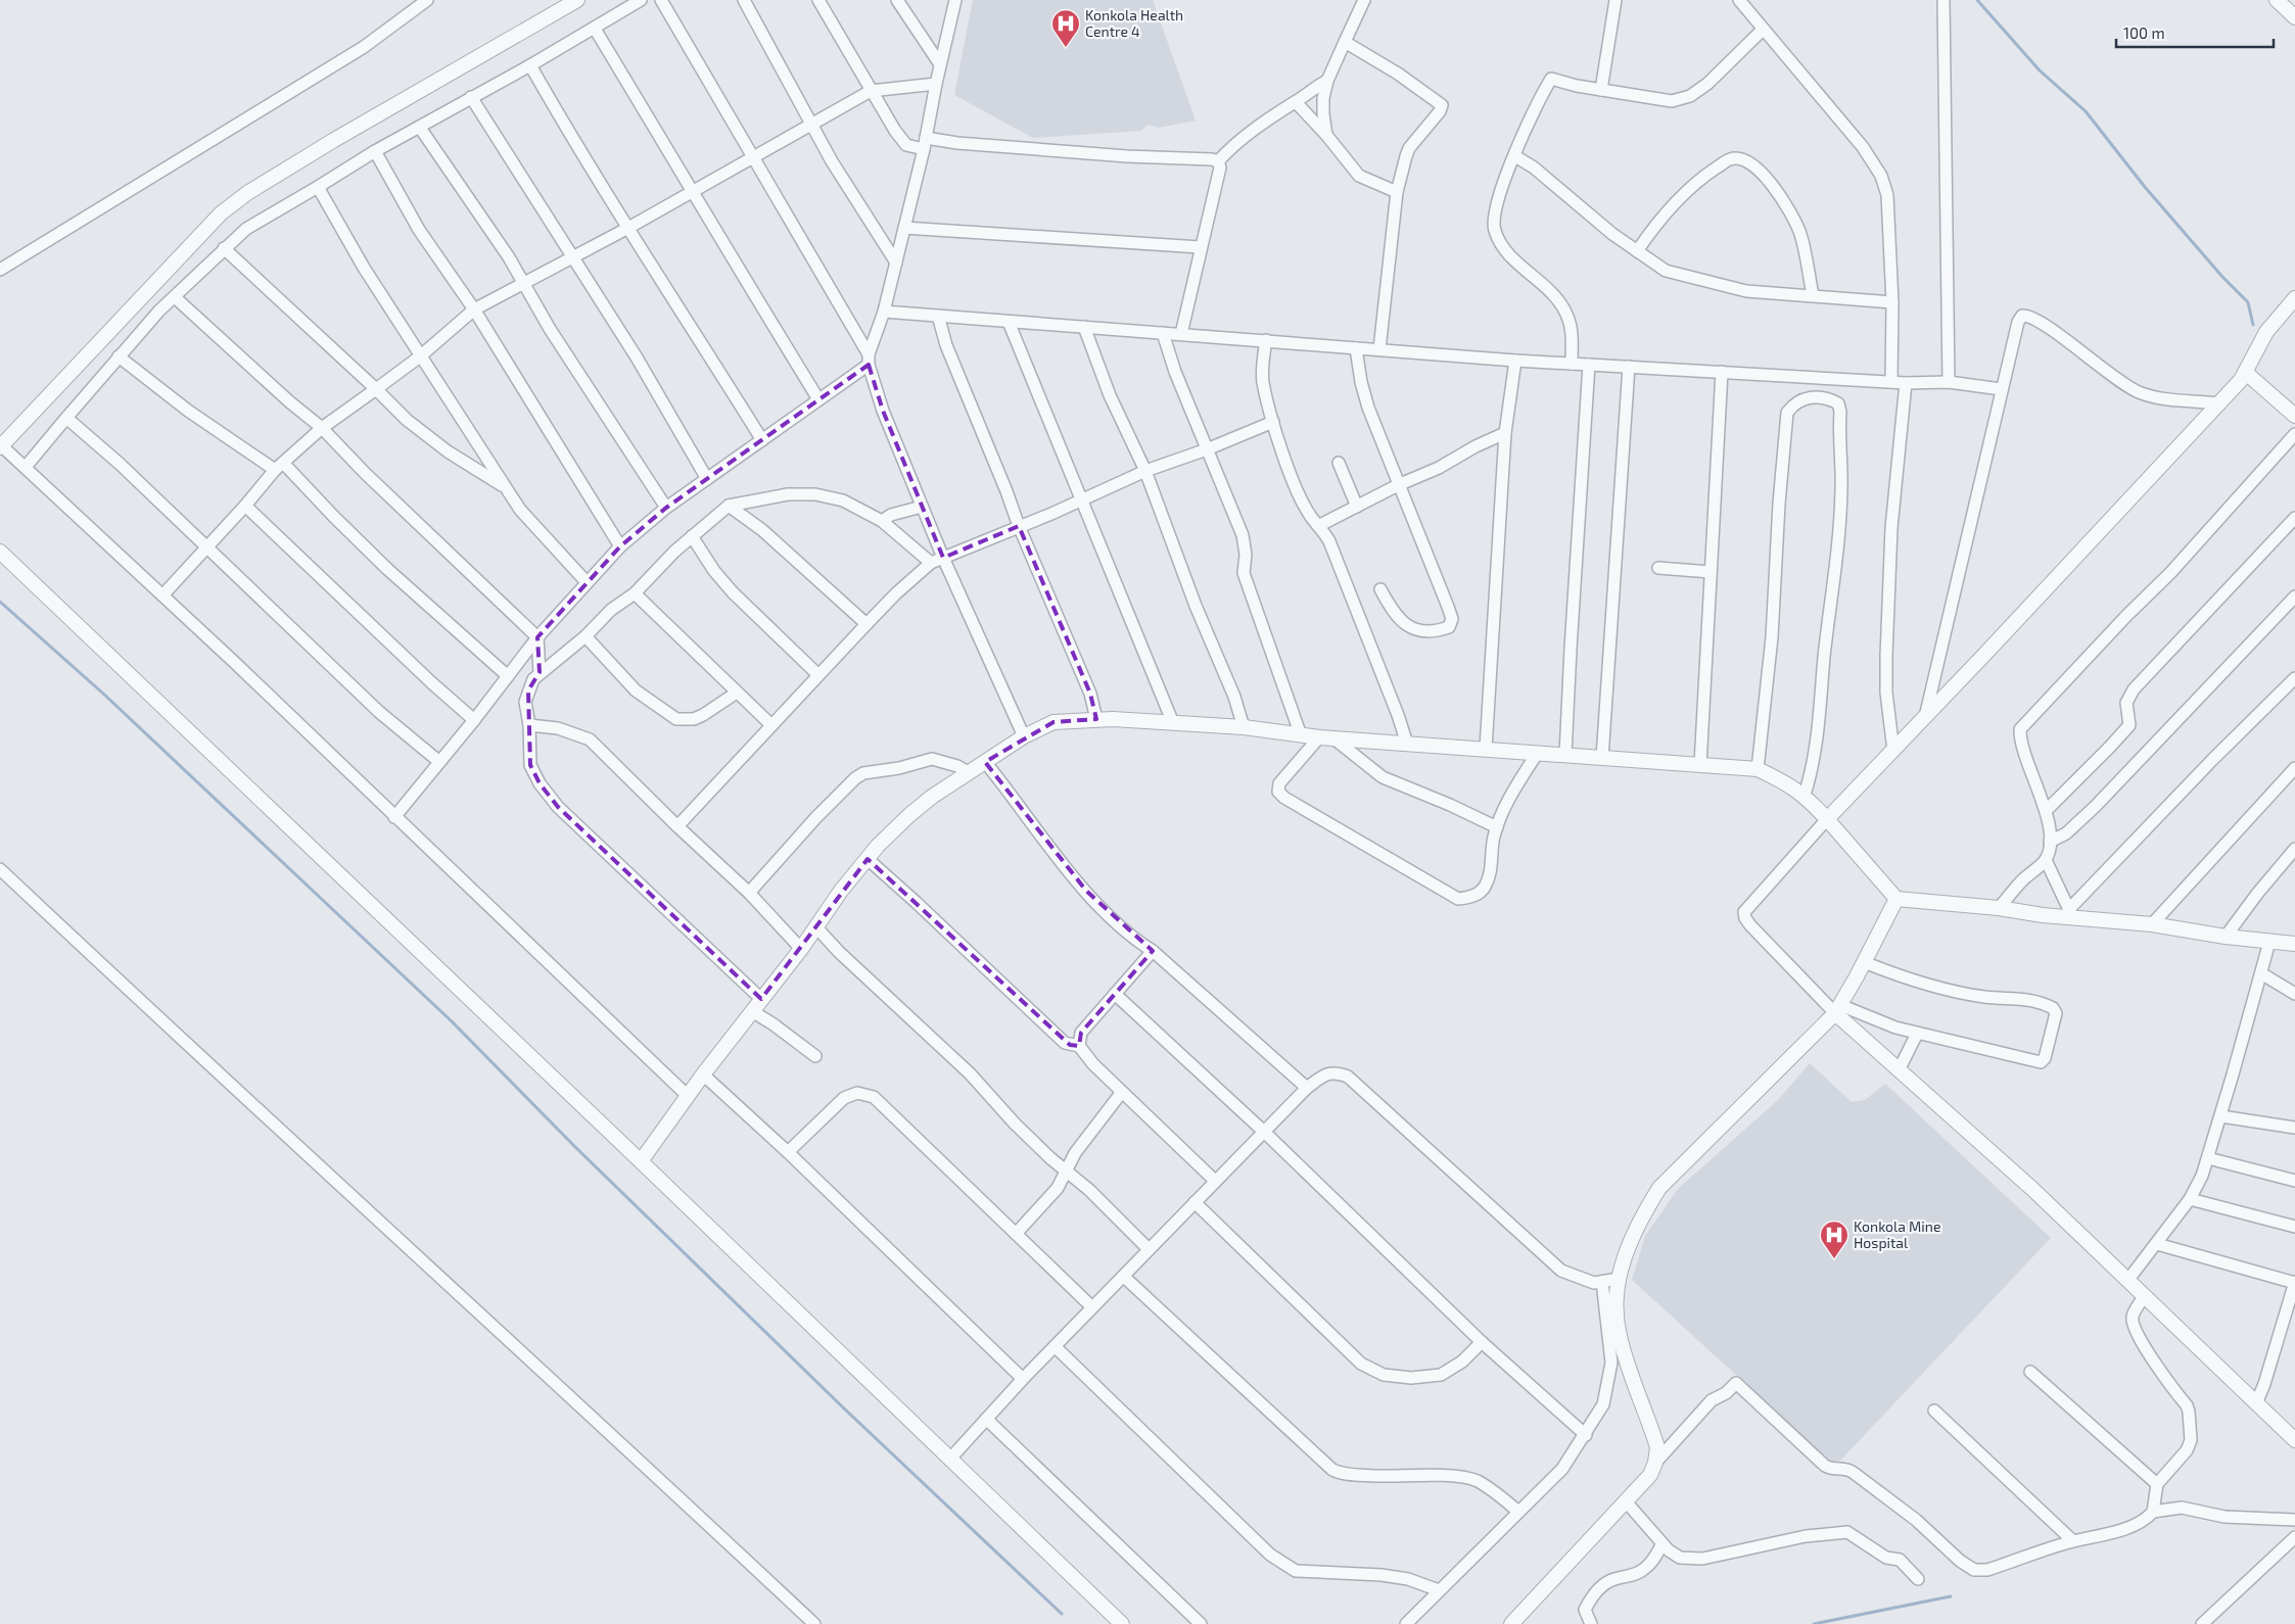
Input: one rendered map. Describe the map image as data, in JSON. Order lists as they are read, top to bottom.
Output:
{
  "places": {
    "hospital": ["Konkola Health Centre 4", "Konkola Mine Hospital"]
  },
  "scale_bar": "100 m"
}
